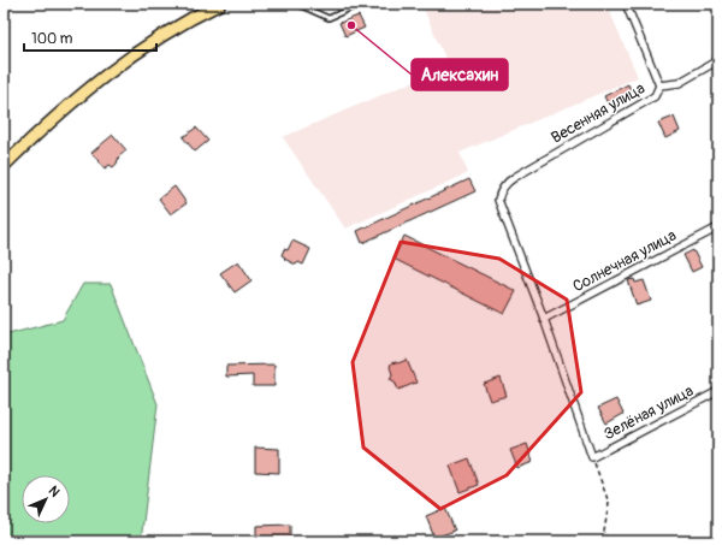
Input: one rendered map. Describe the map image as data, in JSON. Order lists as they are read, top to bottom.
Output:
{
  "streets": {
    "street": ["Весенняя улица", "Солнечная улица", "Зелёная улица"]
  },
  "crossings": [
    ["Весенняя улица", "Солнечная улица"]
  ],
  "places": ["Алексахин"],
  "scale_bar": "100 m",
  "north": "top right"
}
